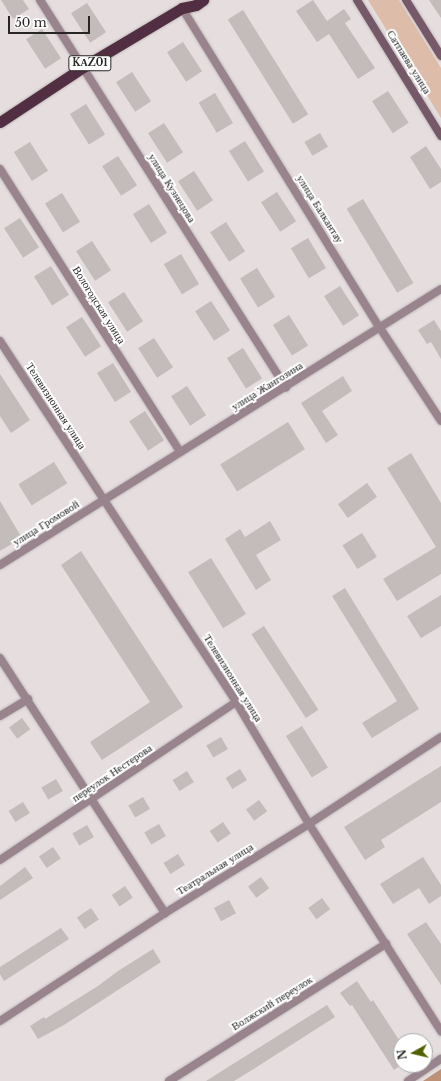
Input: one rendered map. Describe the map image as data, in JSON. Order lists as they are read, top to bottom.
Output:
{
  "streets": {
    "highway": ["KАZ01"],
    "main road": ["Сатпаева улица"],
    "street": [
      "улица Кузнецова",
      "улица Балкантау",
      "Вологодская улица",
      "улица Жангозина",
      "Телевизионная улица",
      "улица Громовой",
      "переулок Нестерова",
      "Театральная улица",
      "Волжский переулок"
    ]
  },
  "crossings": [
    ["KАZ01", "улица Кузнецова"],
    ["KАZ01", "улица Балкантау"],
    ["улица Кузнецова", "улица Жангозина"],
    ["улица Балкантау", "улица Жангозина"],
    ["Вологодская улица", "улица Жангозина"],
    ["улица Жангозина", "Телевизионная улица"],
    ["улица Жангозина", "улица Громовой"],
    ["Телевизионная улица", "улица Громовой"],
    ["Телевизионная улица", "переулок Нестерова"],
    ["Телевизионная улица", "Театральная улица"],
    ["Телевизионная улица", "Волжский переулок"]
  ],
  "scale_bar": "50 m",
  "north": "left"
}
